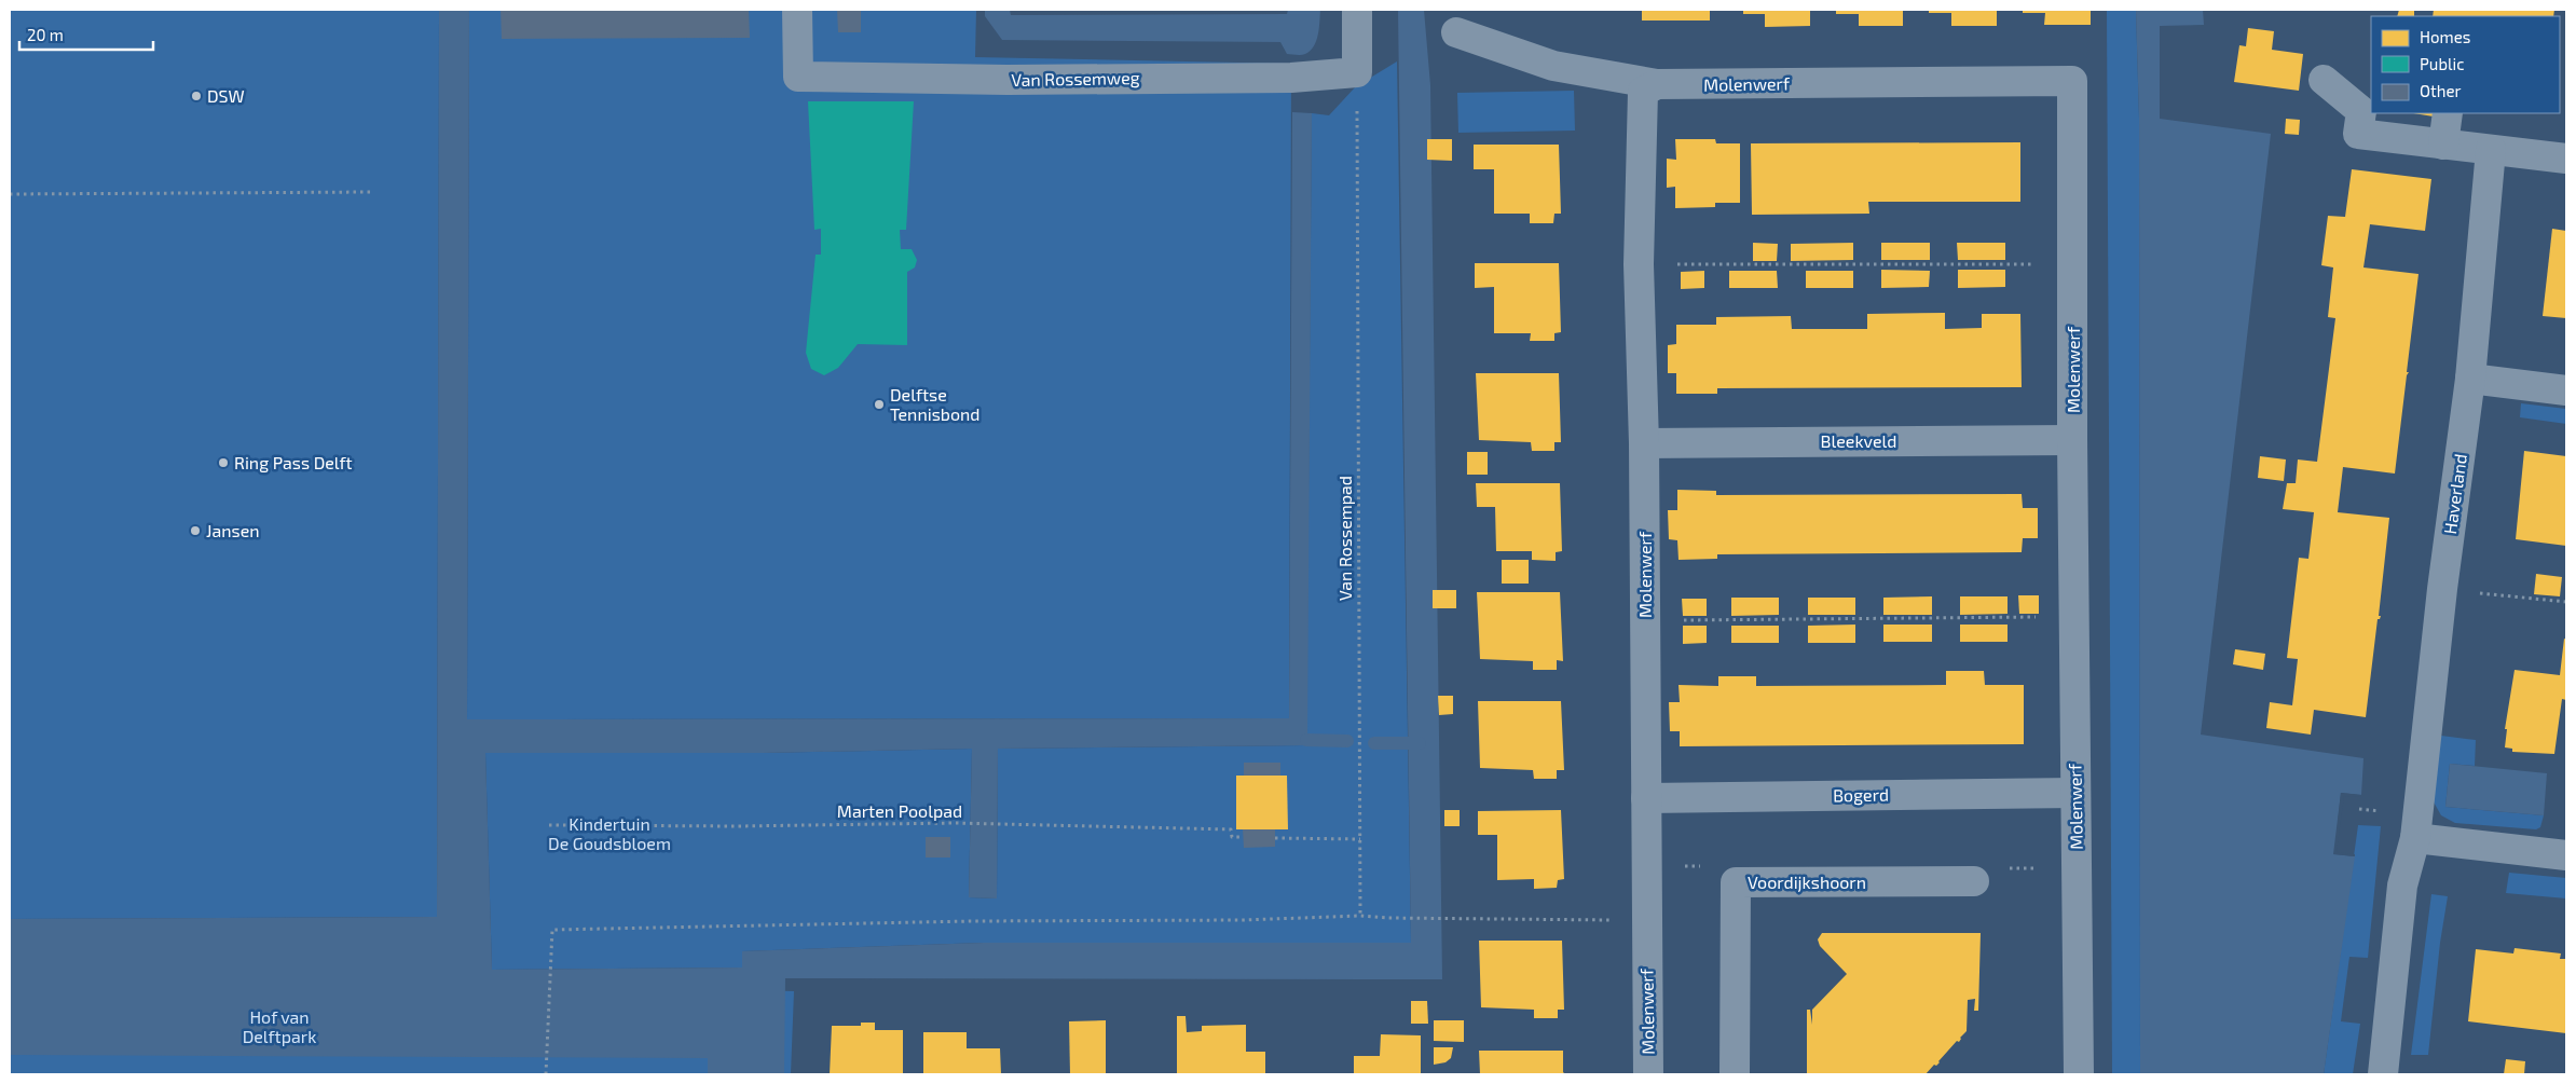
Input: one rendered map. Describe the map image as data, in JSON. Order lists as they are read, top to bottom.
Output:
{
  "streets": {
    "street": [
      "Van Rossemweg",
      "Molenwerf",
      "Bleekveld",
      "Haverland",
      "Bogerd",
      "Voordijkshoorn"
    ],
    "path": ["Van Rossempad", "Marten Poolpad"]
  },
  "crossings": [
    ["Van Rossemweg", "Van Rossempad"],
    ["Molenwerf", "Bleekveld"],
    ["Molenwerf", "Bogerd"]
  ],
  "parks": ["Kindertuin De Goudsbloem", "Hof van Delftpark"],
  "places": [
    "DSW",
    "Delftse Tennisbond",
    "Ring Pass Delft",
    "Jansen"
  ],
  "legend": ["Homes", "Public", "Other"],
  "scale_bar": "20 m"
}
